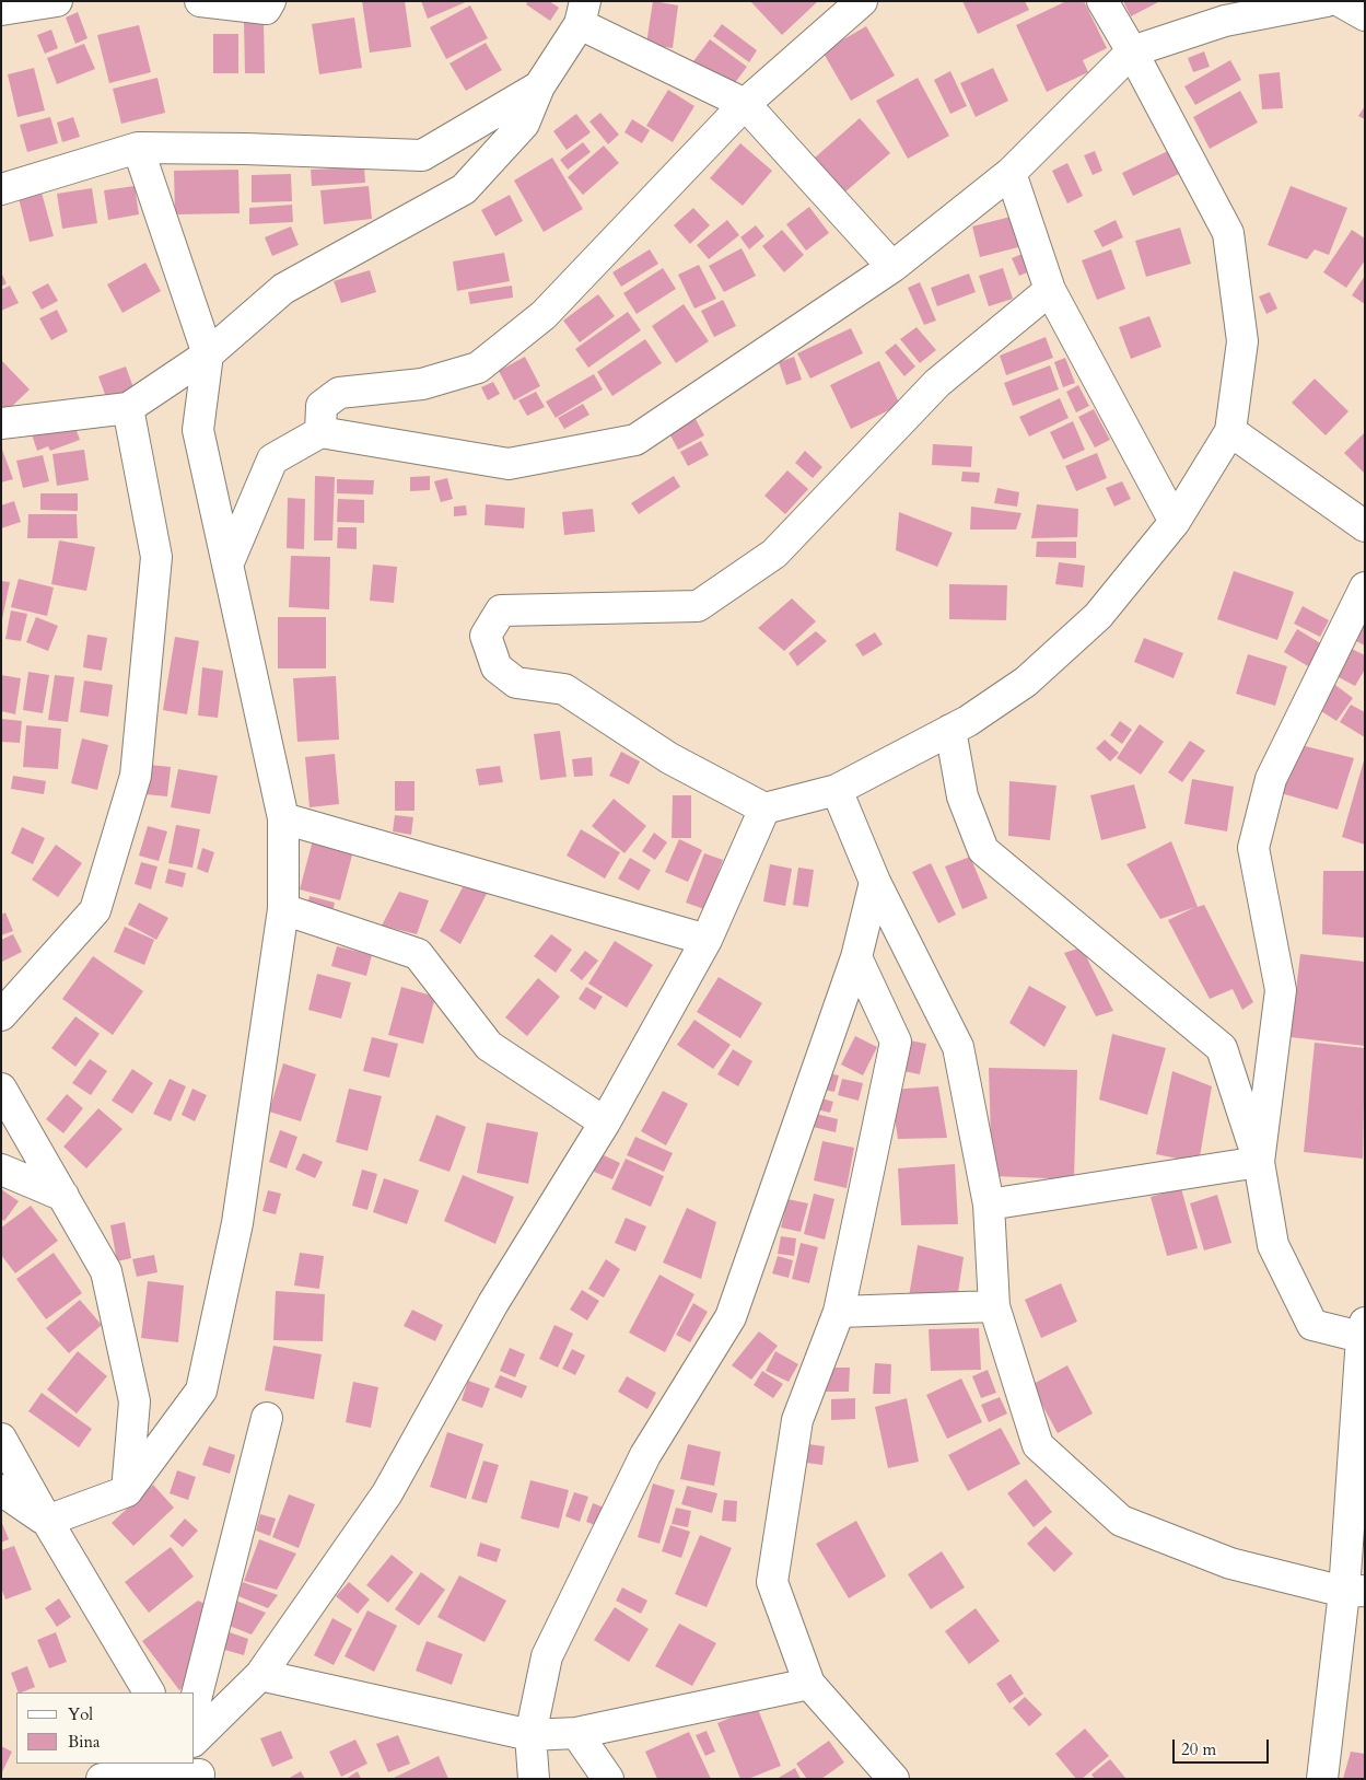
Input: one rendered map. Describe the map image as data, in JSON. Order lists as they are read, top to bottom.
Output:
{
  "legend": ["Yol", "Bina"],
  "scale_bar": "20 m"
}
